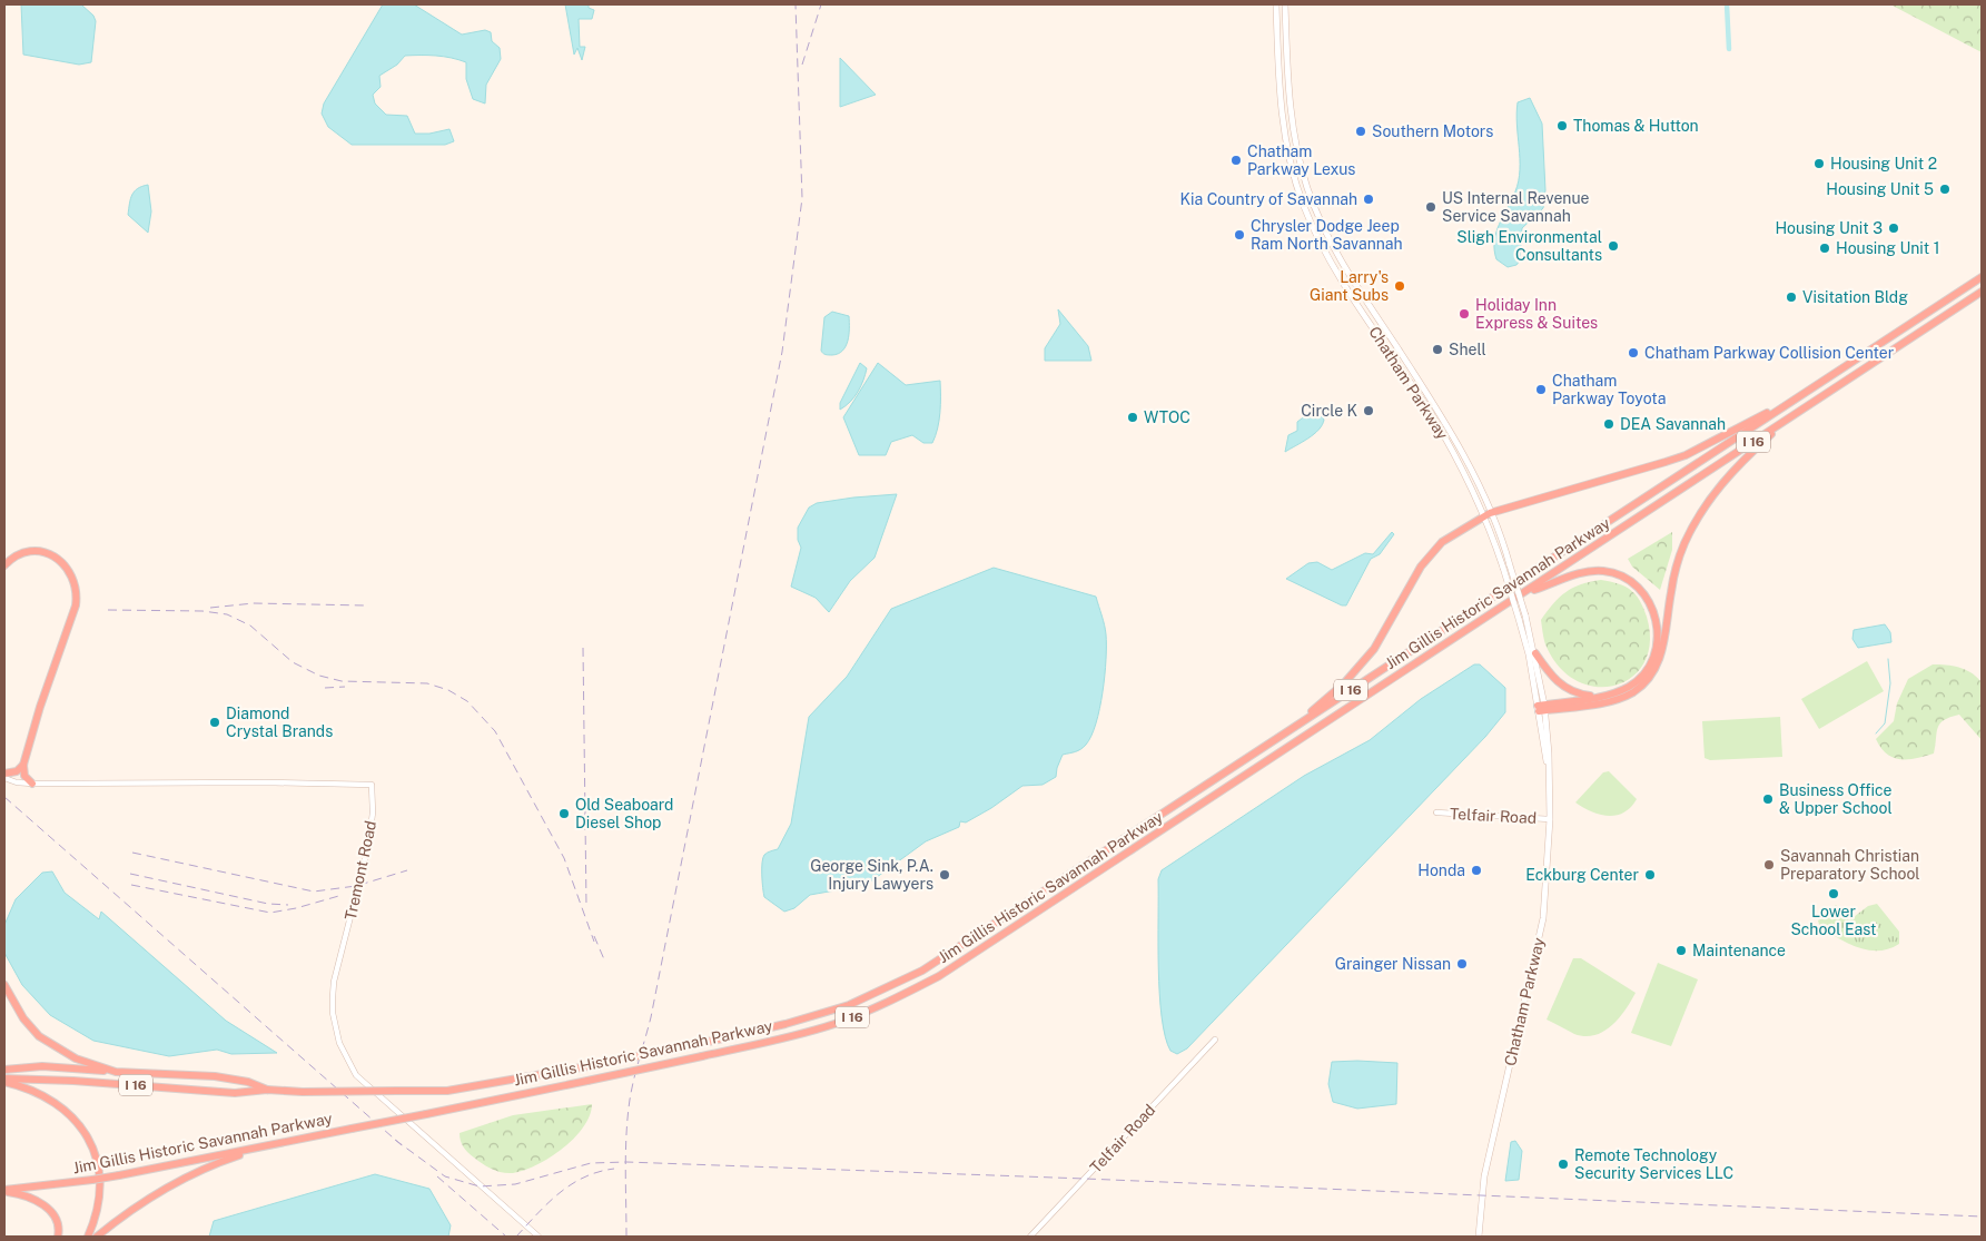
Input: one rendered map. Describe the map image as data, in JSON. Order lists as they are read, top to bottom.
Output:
{
  "streets": {
    "highway": ["I 16", "Jim Gillis Historic Savannah Parkway"],
    "main road": ["Chatham Parkway"],
    "street": ["Telfair Road", "Tremont Road"]
  },
  "crossings": [
    ["Chatham Parkway", "Telfair Road"]
  ],
  "places": [
    "Thomas & Hutton",
    "Southern Motors",
    "Chatham Parkway Lexus",
    "Housing Unit 2",
    "Housing Unit 5",
    "Kia Country of Savannah",
    "US Internal Revenue Service Savannah",
    "Housing Unit 3",
    "Chrysler Dodge Jeep Ram North Savannah",
    "Sligh Environmental Consultants",
    "Housing Unit 1",
    "Larry's Giant Subs",
    "Visitation Bldg",
    "Holiday Inn Express & Suites",
    "Shell",
    "Chatham Parkway Collision Center",
    "Chatham Parkway Toyota",
    "Circle K",
    "WTOC",
    "DEA Savannah",
    "Diamond Crystal Brands",
    "Business Office & Upper School",
    "Old Seaboard Diesel Shop",
    "Savannah Christian Preparatory School",
    "Honda",
    "George Sink, P.A. Injury Lawyers",
    "Eckburg Center",
    "Lower School East",
    "Maintenance",
    "Grainger Nissan",
    "Remote Technology Security Services LLC"
  ]
}
